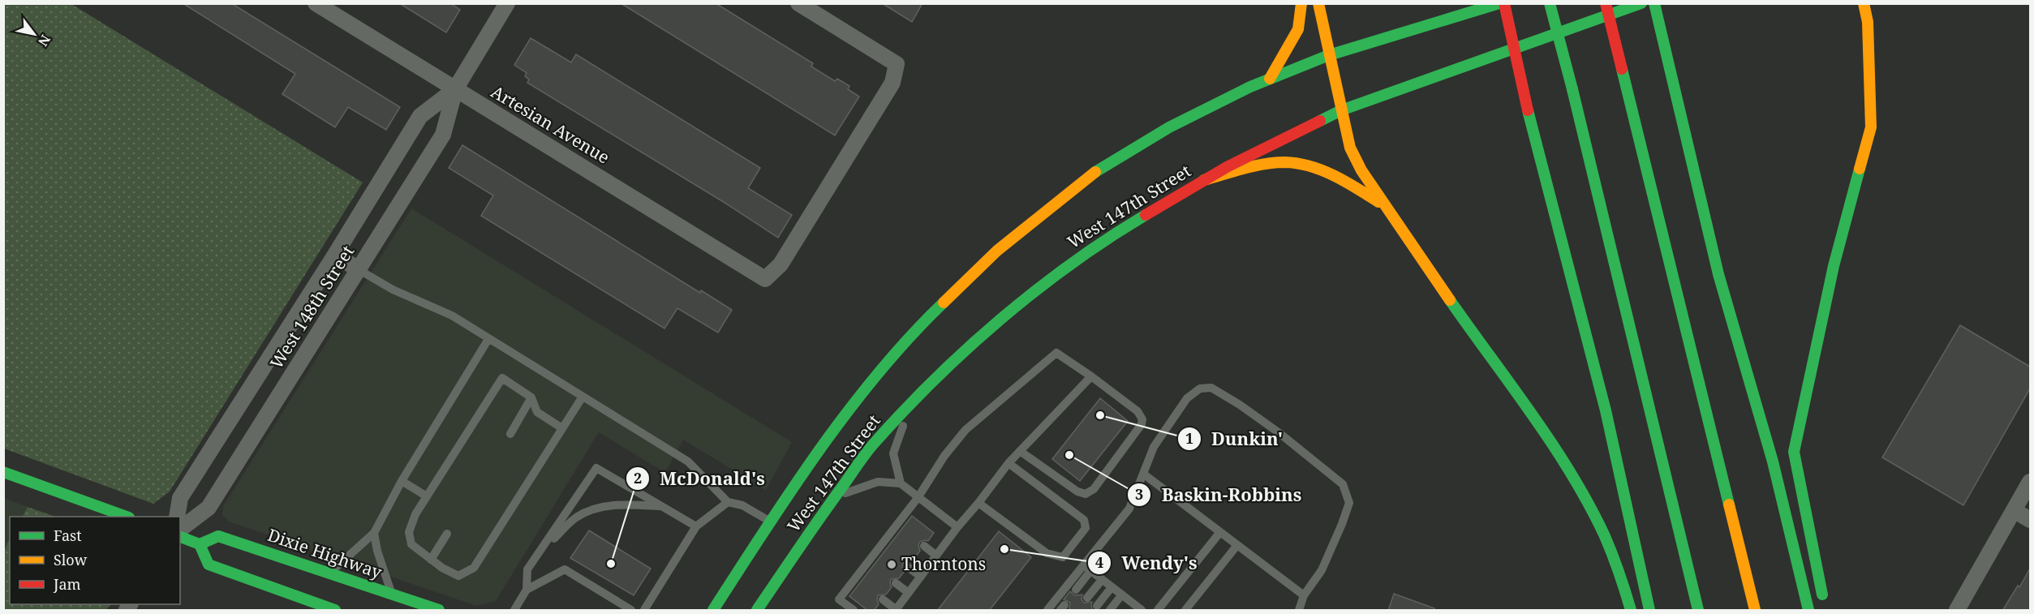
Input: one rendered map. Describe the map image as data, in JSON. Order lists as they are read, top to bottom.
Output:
{
  "streets": {
    "main road": ["West 147th Street", "Dixie Highway"],
    "street": ["Artesian Avenue", "West 148th Street"]
  },
  "crossings": [
    ["Artesian Avenue", "West 148th Street"]
  ],
  "places": [
    "Dunkin'",
    "Baskin-Robbins",
    "Wendy's",
    "McDonald's",
    "Thorntons"
  ],
  "legend": ["Fast", "Slow", "Jam"],
  "north": "bottom right"
}
